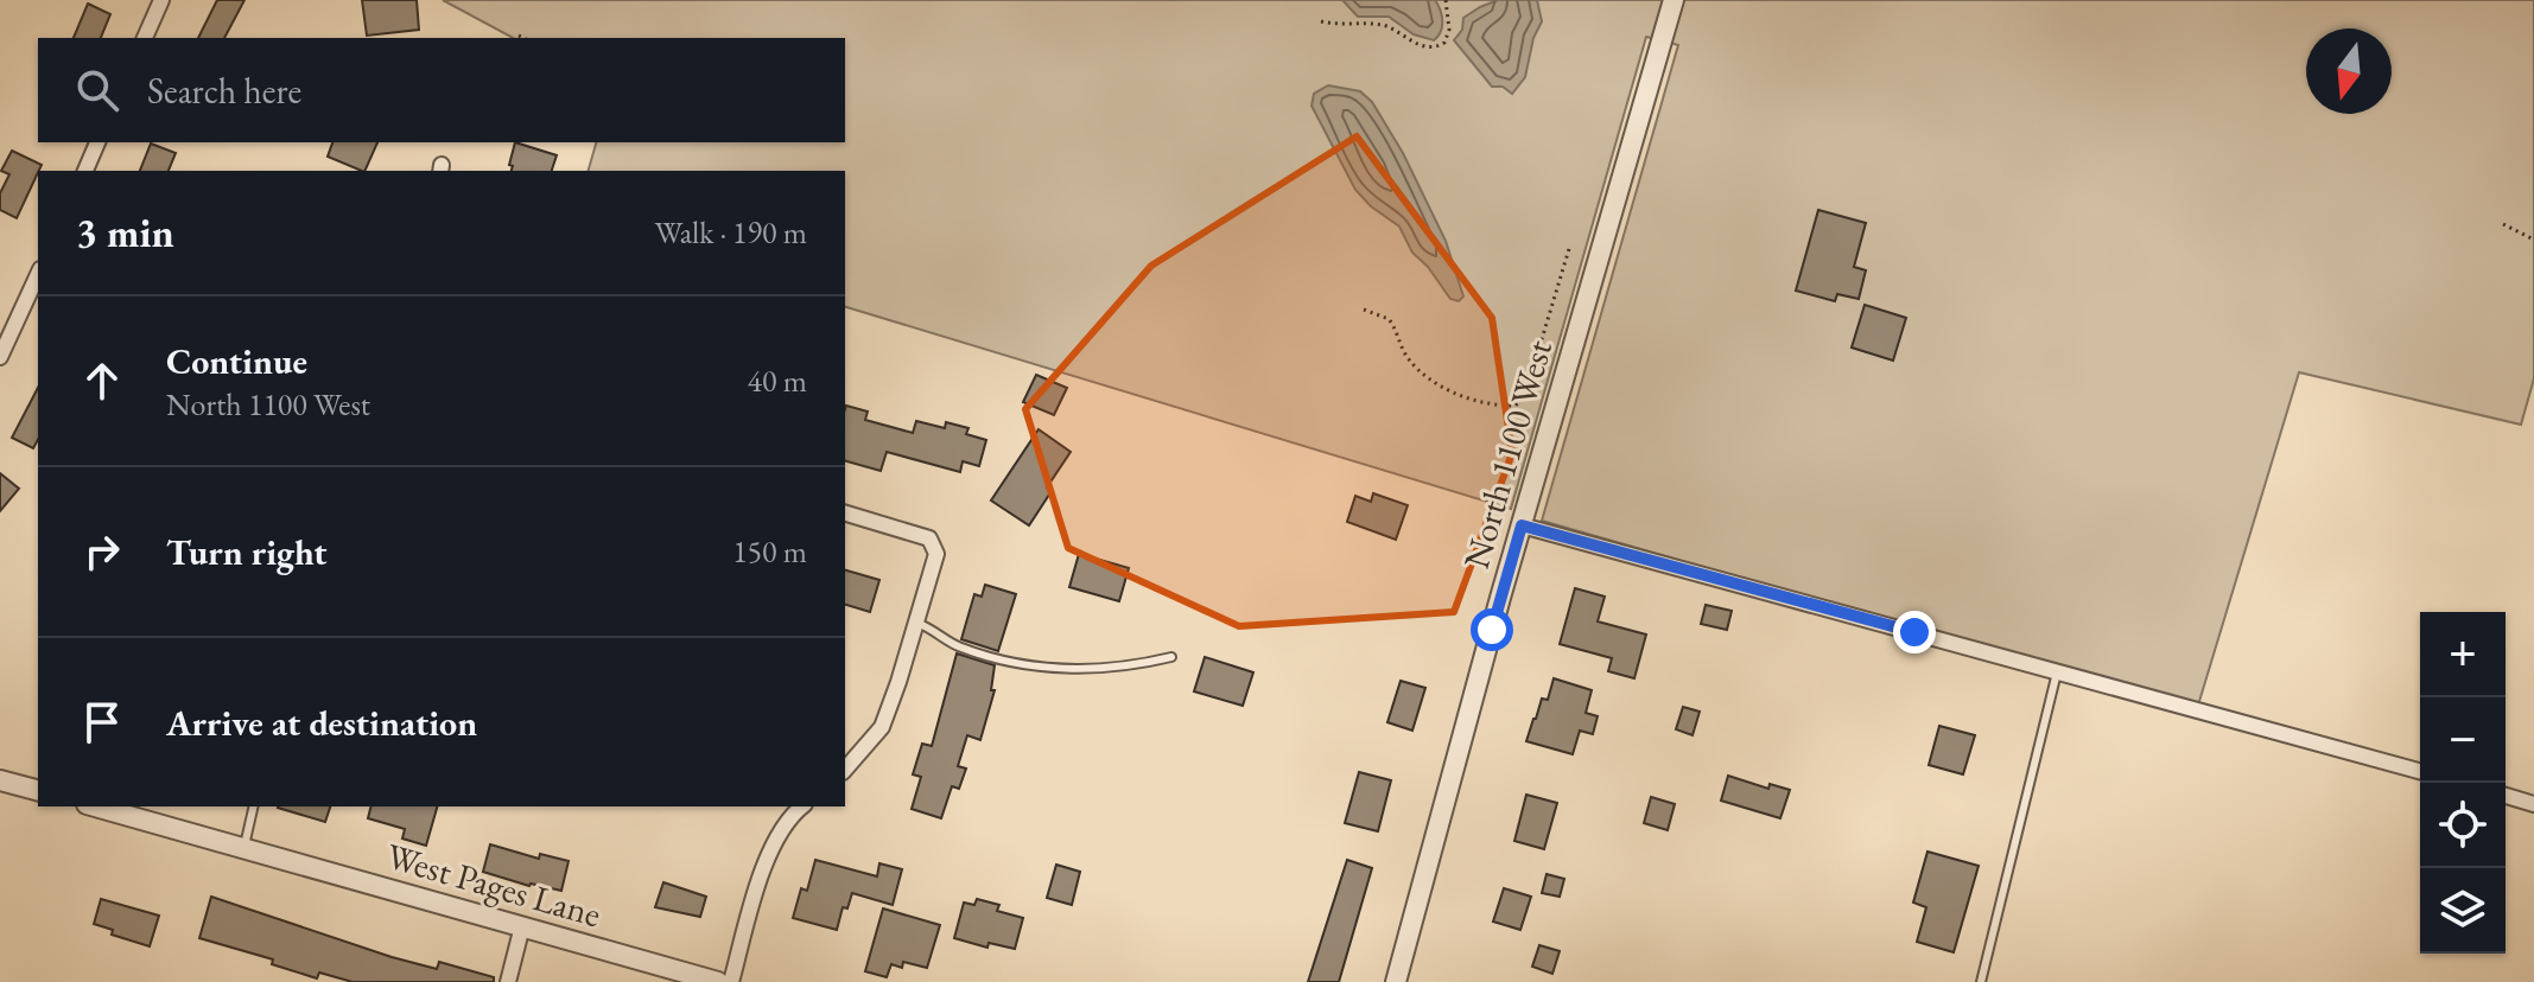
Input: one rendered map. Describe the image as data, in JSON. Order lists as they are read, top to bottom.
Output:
{
  "streets": {
    "street": ["North 1100 West", "West Pages Lane"]
  },
  "north": "bottom",
  "page": {
    "search": "Search here",
    "heading": ["3 min", "Walk · 190 m"],
    "list": [
      ["Continue", "North 1100 West", "40 m"],
      ["Turn right", "150 m"],
      "Arrive at destination"
    ],
    "map_buttons": ["+", "−"]
  }
}
